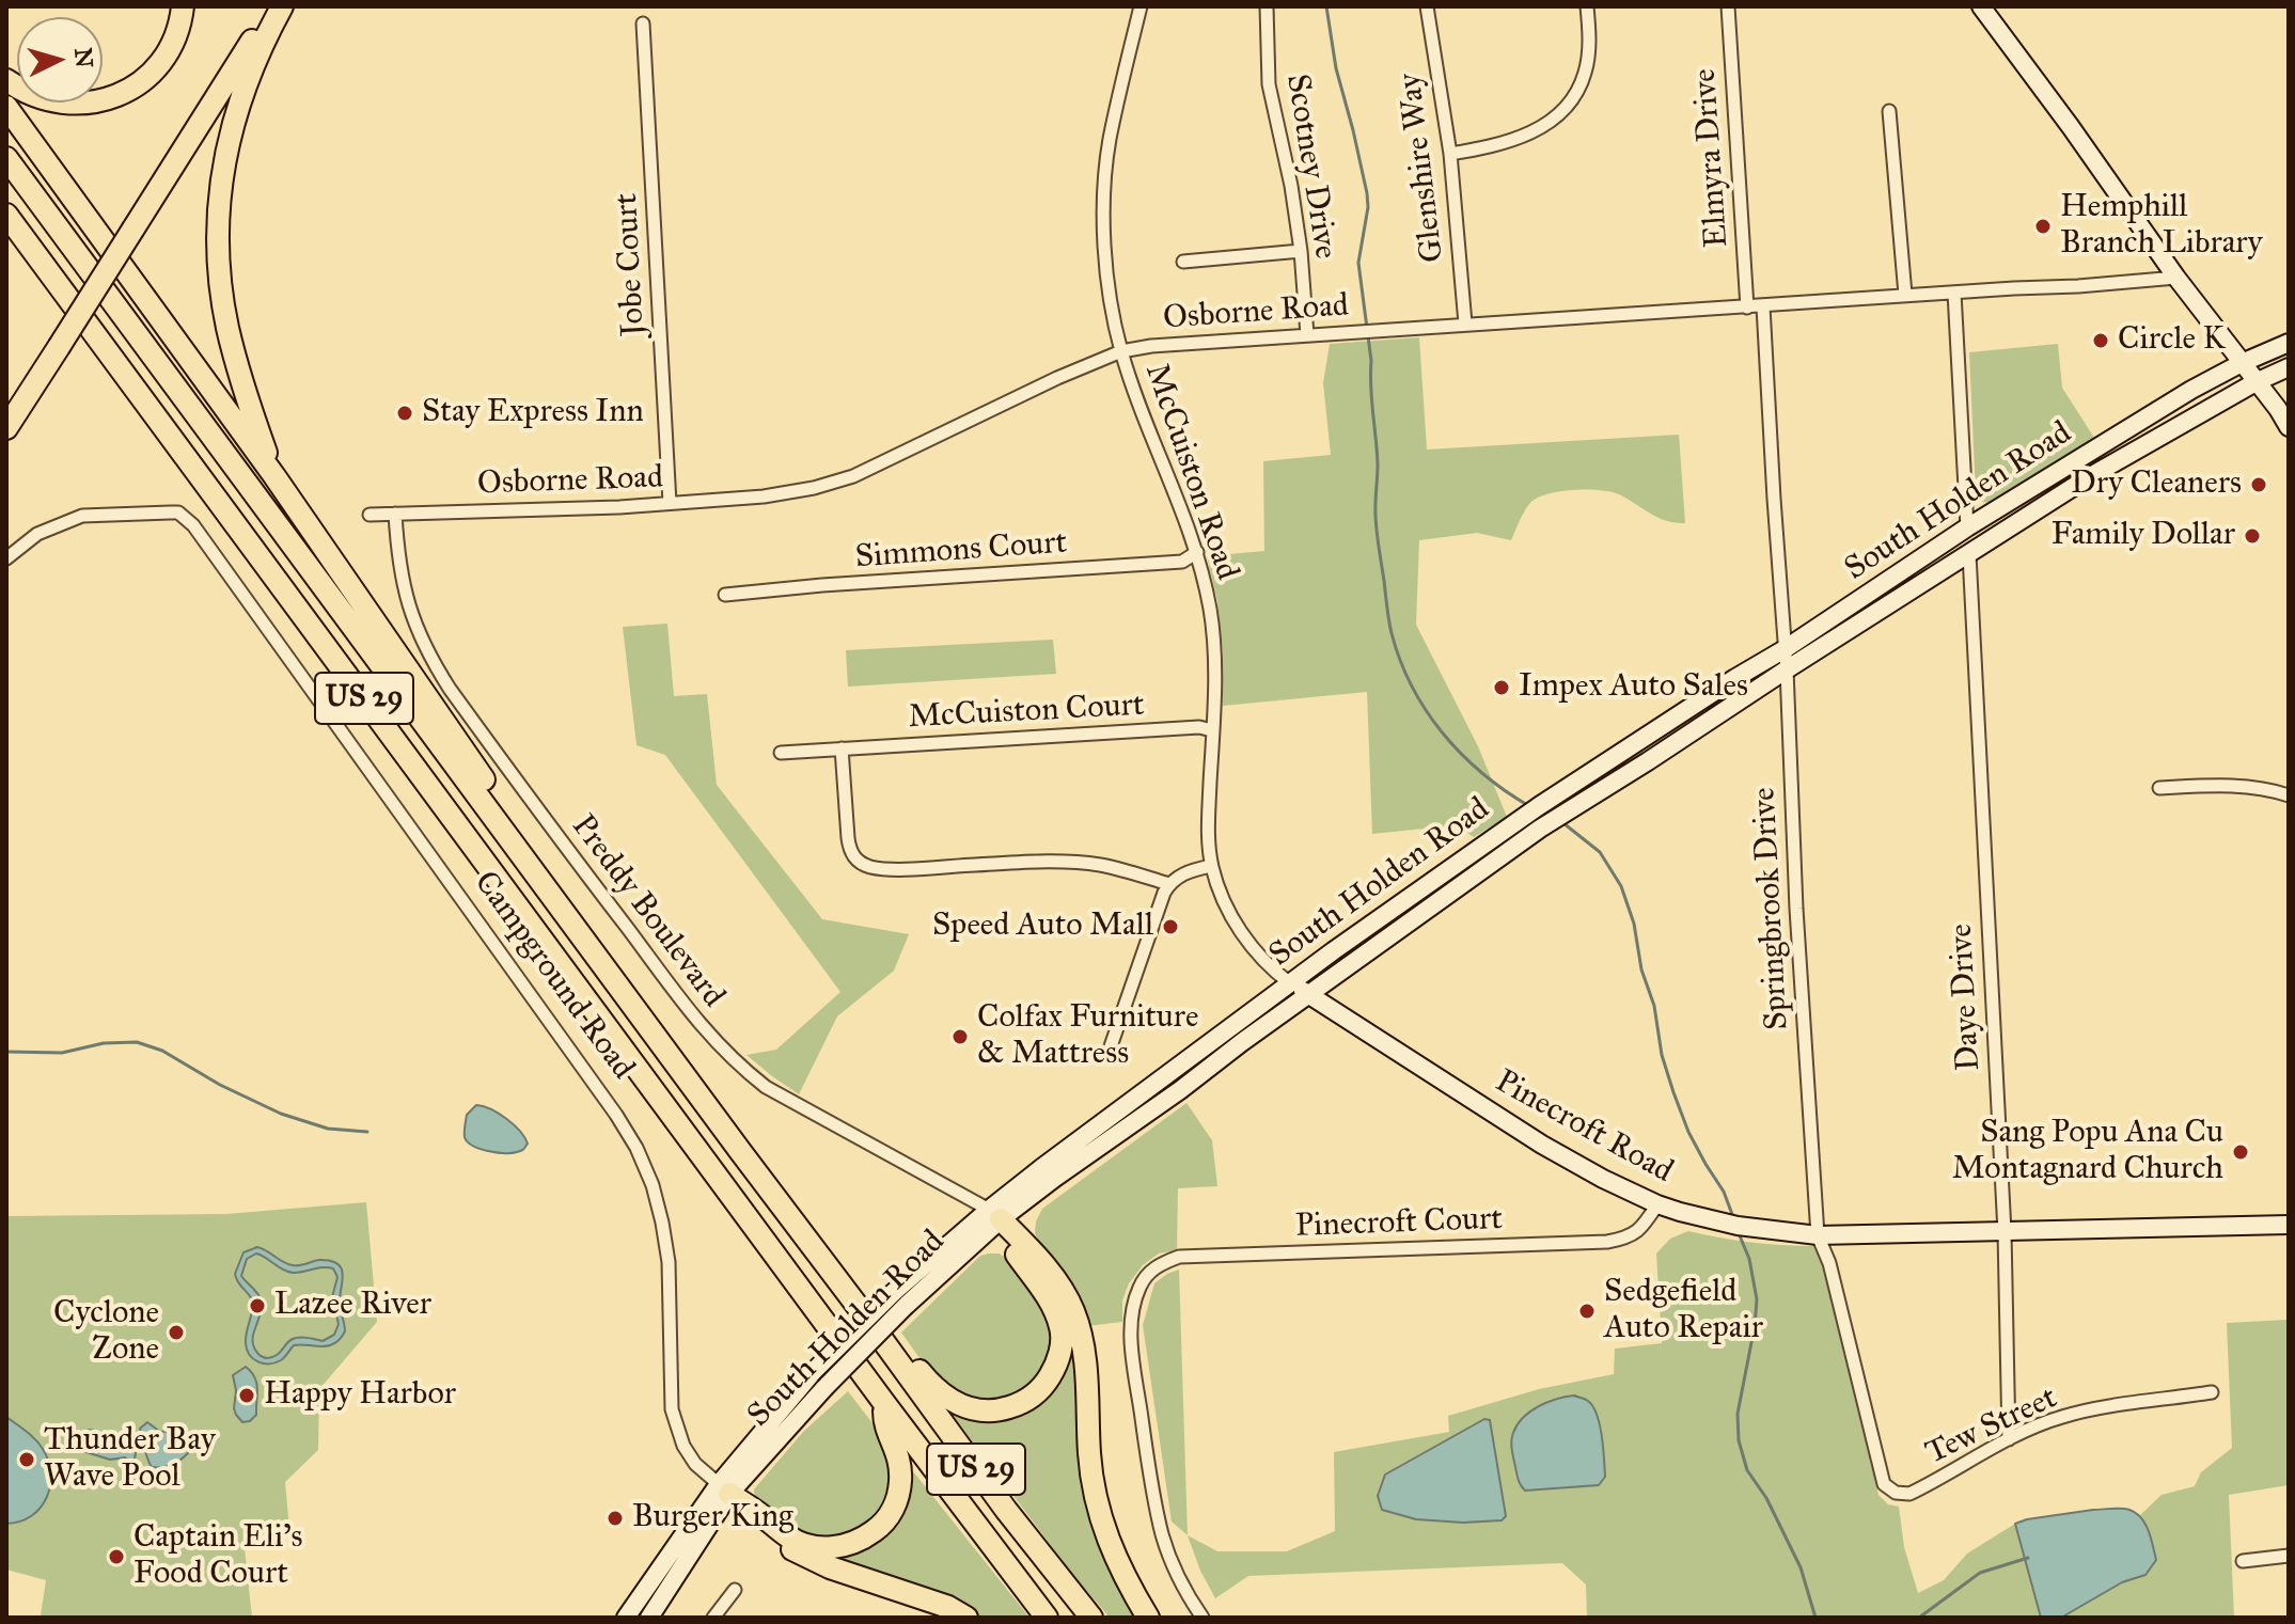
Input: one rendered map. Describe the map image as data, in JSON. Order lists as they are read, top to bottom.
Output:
{
  "streets": {
    "highway": ["US 29"],
    "main road": ["South Holden Road", "Pinecroft Road"],
    "street": [
      "Elmyra Drive",
      "Scotney Drive",
      "Glenshire Way",
      "Jobe Court",
      "Osborne Road",
      "McCuiston Road",
      "Simmons Court",
      "McCuiston Court",
      "Springbrook Drive",
      "Preddy Boulevard",
      "Campground Road",
      "Daye Drive",
      "Pinecroft Court",
      "Tew Street"
    ]
  },
  "crossings": [
    ["Elmyra Drive", "Osborne Road"],
    ["Scotney Drive", "Osborne Road"],
    ["Glenshire Way", "Osborne Road"],
    ["Jobe Court", "Osborne Road"],
    ["Osborne Road", "McCuiston Road"],
    ["Osborne Road", "Springbrook Drive"],
    ["Osborne Road", "Preddy Boulevard"],
    ["McCuiston Road", "South Holden Road"],
    ["McCuiston Road", "Simmons Court"],
    ["McCuiston Road", "McCuiston Court"],
    ["McCuiston Road", "Pinecroft Road"],
    ["South Holden Road", "Springbrook Drive"],
    ["South Holden Road", "Preddy Boulevard"],
    ["South Holden Road", "Campground Road"],
    ["South Holden Road", "Daye Drive"],
    ["South Holden Road", "Pinecroft Road"],
    ["Springbrook Drive", "Pinecroft Road"],
    ["Springbrook Drive", "Tew Street"],
    ["Daye Drive", "Pinecroft Road"],
    ["Daye Drive", "Tew Street"],
    ["Pinecroft Road", "Pinecroft Court"]
  ],
  "places": [
    "Hemphill Branch Library",
    "Circle K",
    "Stay Express Inn",
    "Dry Cleaners",
    "Family Dollar",
    "Impex Auto Sales",
    "Speed Auto Mall",
    "Colfax Furniture & Mattress",
    "Sang Popu Ana Cu Montagnard Church",
    "Lazee River",
    "Sedgefield Auto Repair",
    "Cyclone Zone",
    "Happy Harbor",
    "Thunder Bay Wave Pool",
    "Burger King",
    "Captain Eli's Food Court"
  ],
  "north": "right"
}
